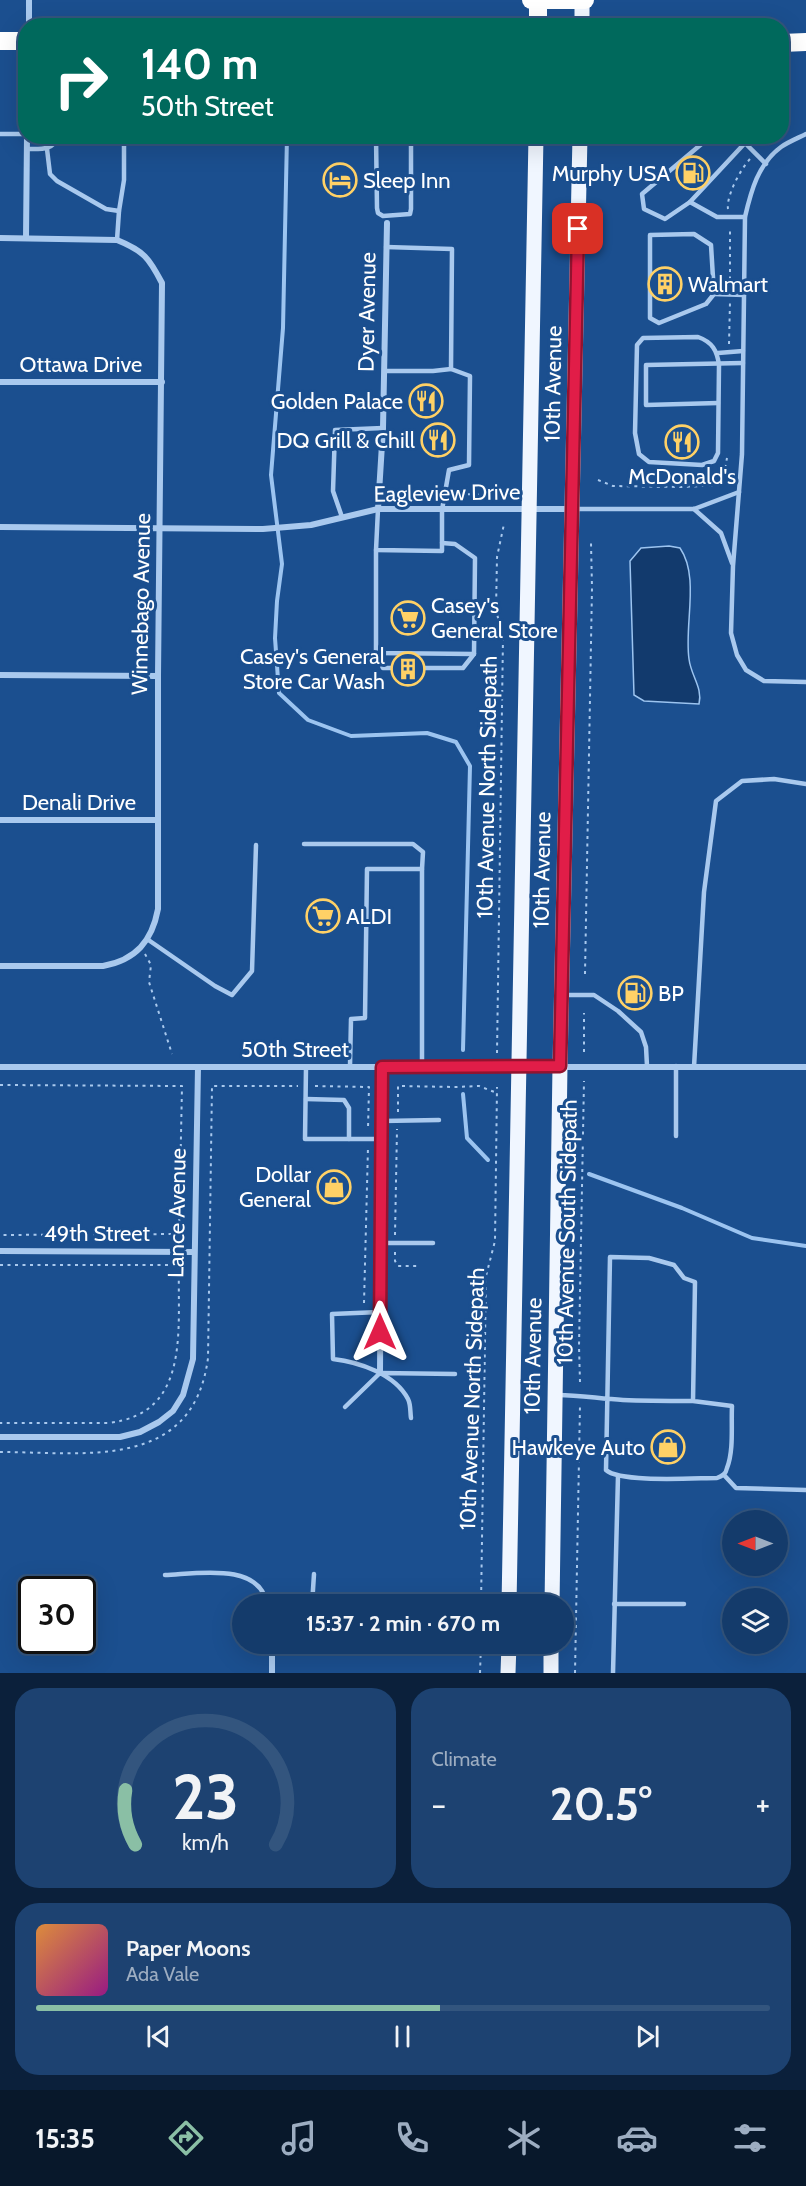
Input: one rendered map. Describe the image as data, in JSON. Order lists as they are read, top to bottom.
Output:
{
  "streets": {
    "main road": ["10th Avenue"],
    "street": [
      "Dyer Avenue",
      "Ottawa Drive",
      "Eagleview Drive",
      "Winnebago Avenue",
      "Denali Drive",
      "50th Street",
      "Lance Avenue",
      "49th Street"
    ],
    "path": ["10th Avenue North Sidepath", "10th Avenue South Sidepath"]
  },
  "crossings": [
    ["Dyer Avenue", "Eagleview Drive"],
    ["Ottawa Drive", "Winnebago Avenue"],
    ["10th Avenue", "Eagleview Drive"],
    ["10th Avenue", "50th Street"],
    ["Eagleview Drive", "Winnebago Avenue"],
    ["Winnebago Avenue", "Denali Drive"],
    ["50th Street", "Lance Avenue"],
    ["Lance Avenue", "49th Street"]
  ],
  "places": {
    "fuel station": ["Murphy USA", "BP"],
    "hotel": ["Sleep Inn"],
    "building": ["Walmart", "Casey's General Store Car Wash"],
    "restaurant": ["Golden Palace", "DQ Grill & Chill", "McDonald's"],
    "supermarket": ["Casey's General Store", "ALDI"],
    "shop": ["Dollar General", "Hawkeye Auto"]
  },
  "north": "left",
  "page": {
    "turn": ["140 m", "50th Street"],
    "limit": "30",
    "trip": "15:37 · 2 min · 670 m",
    "tile": "Climate",
    "heat": ["−", "20.5°", "+"],
    "song": ["Paper Moons", "Ada Vale"],
    "tabs": "15:35",
    "gauge": ["23", "km/h"]
  }
}
